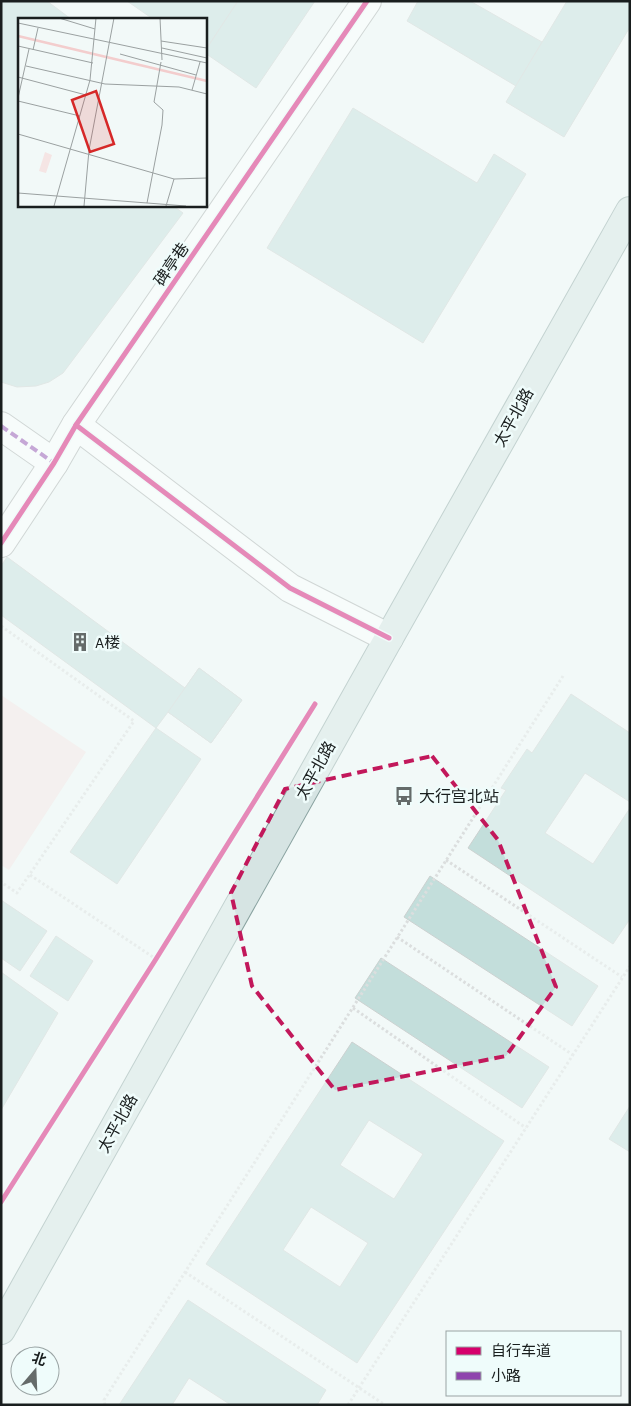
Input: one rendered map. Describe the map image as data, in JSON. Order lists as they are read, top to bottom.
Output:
{
  "streets": {
    "main road": ["太平北路"],
    "street": ["碑亭巷"]
  },
  "places": {
    "building": ["A楼"],
    "bus stop": ["大行宫北站"]
  },
  "legend": ["自行车道", "小路"],
  "north": "top"
}
